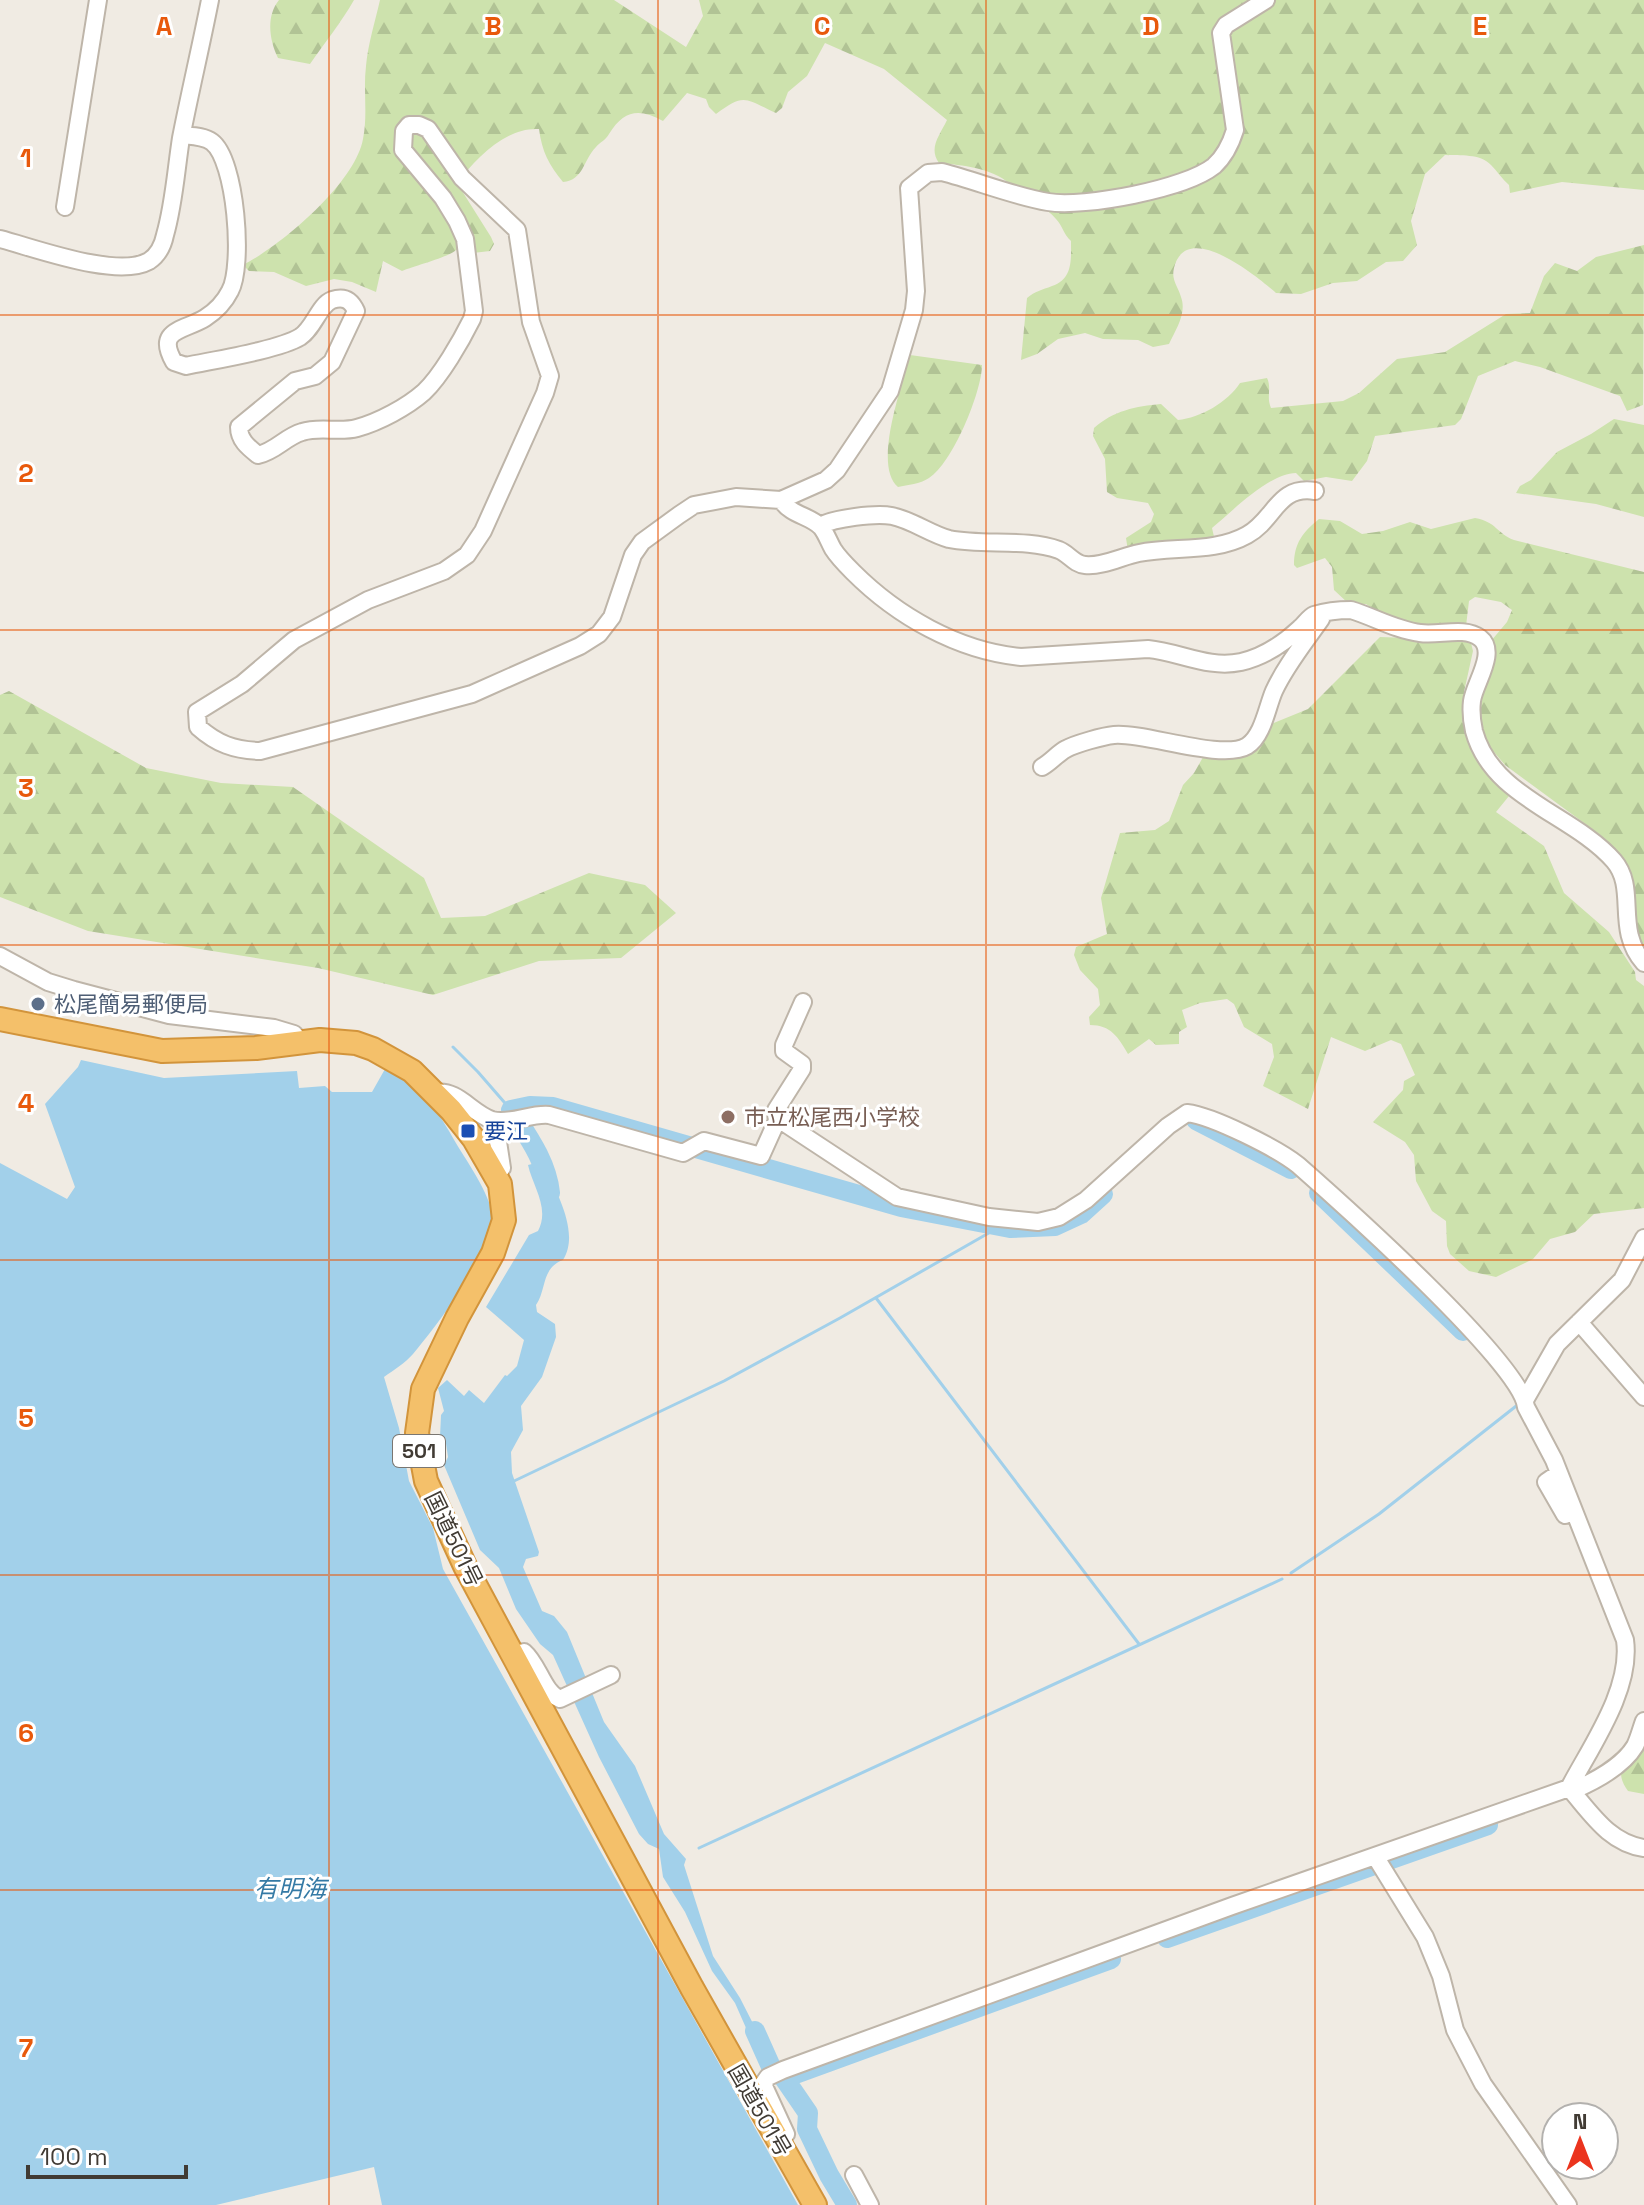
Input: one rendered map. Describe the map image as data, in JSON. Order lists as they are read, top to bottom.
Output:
{
  "streets": {
    "highway": ["501", "国道501号"]
  },
  "water": ["有明海"],
  "places": {
    "other": ["松尾簡易郵便局", "市立松尾西小学校"],
    "transit": ["要江"]
  },
  "scale_bar": "100 m",
  "north": "top",
  "grid": {
    "columns": [
      "A",
      "B",
      "C",
      "D",
      "E"
    ],
    "rows": [
      "1",
      "2",
      "3",
      "4",
      "5",
      "6",
      "7"
    ]
  }
}
